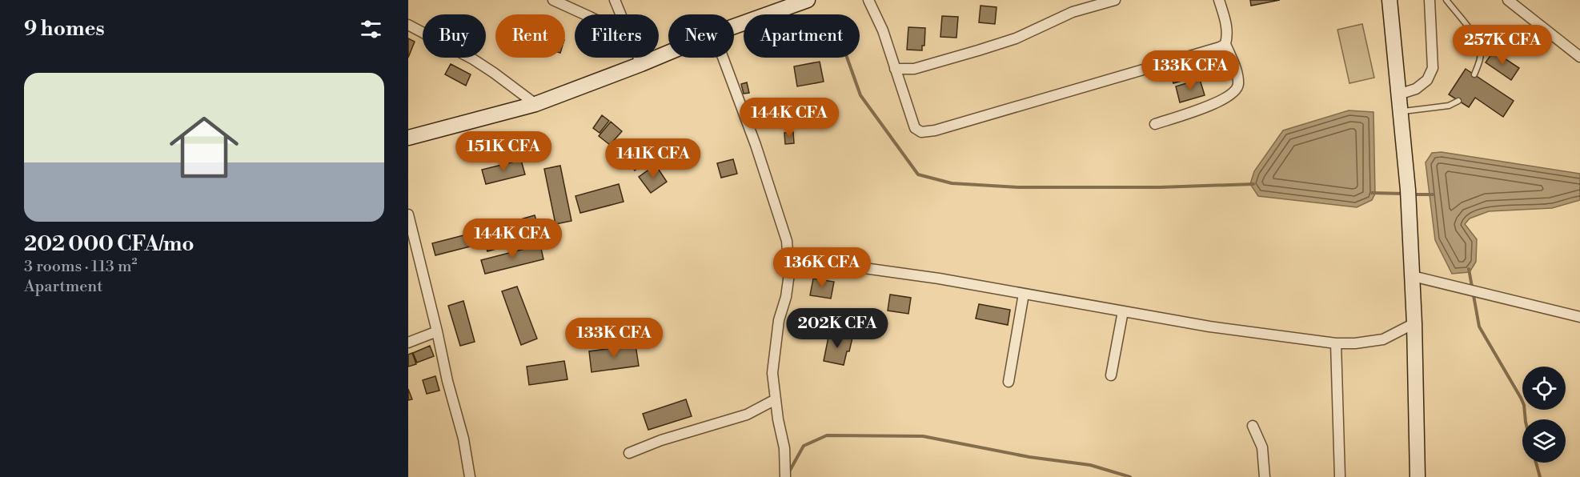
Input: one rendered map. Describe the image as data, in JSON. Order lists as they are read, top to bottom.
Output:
{
  "page": {
    "heading": "9 homes",
    "chip": [
      "Buy",
      "Rent",
      "Filters",
      "New",
      "Apartment"
    ],
    "price": [
      "257K CFA",
      "133K CFA",
      "144K CFA",
      "151K CFA",
      "141K CFA",
      "144K CFA",
      "136K CFA",
      "202K CFA",
      "133K CFA"
    ],
    "list": [
      {
        "name": "202 000 CFA/mo",
        "note": "3 rooms · 113 m² · Apartment"
      }
    ]
  }
}
